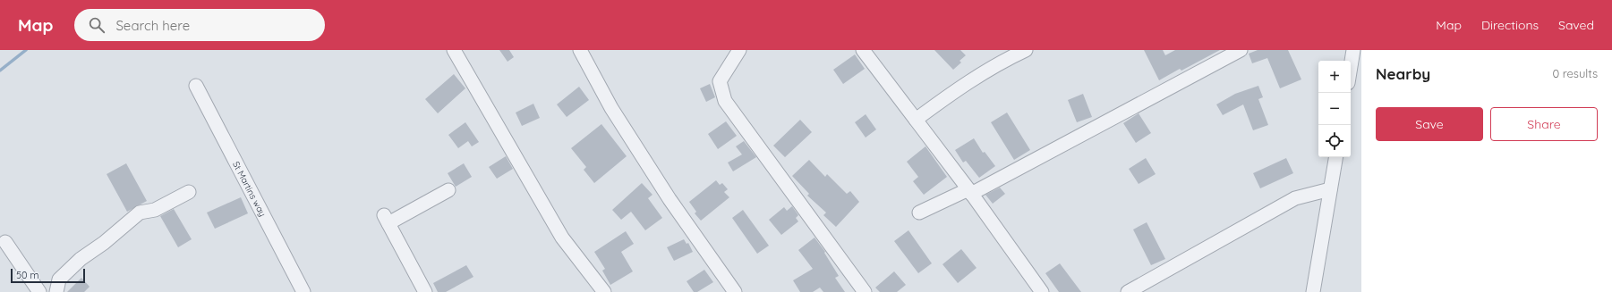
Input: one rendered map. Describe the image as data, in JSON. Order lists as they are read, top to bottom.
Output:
{
  "streets": {
    "street": ["St Martins way"]
  },
  "scale_bar": "50 m",
  "page": {
    "header": "Map",
    "search": "Search here",
    "nav": ["Map", "Directions", "Saved"],
    "heading": ["Nearby", "0 results"],
    "map_buttons": ["+", "−"],
    "buttons": ["Save", "Share"],
    "scale": "50 m"
  }
}
